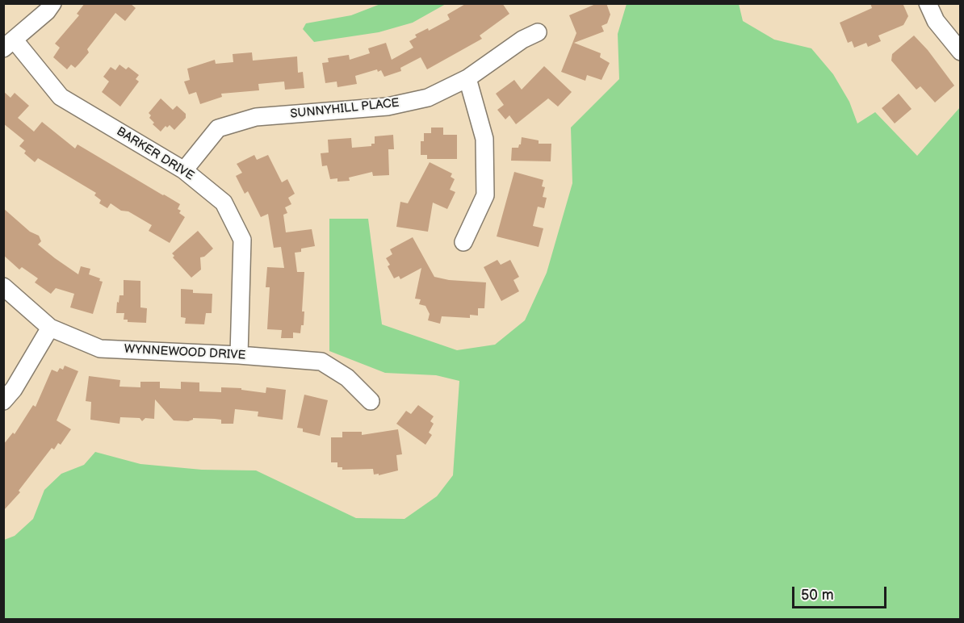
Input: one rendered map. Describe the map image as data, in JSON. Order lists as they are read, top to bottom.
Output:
{
  "streets": {
    "street": ["SUNNYHILL PLACE", "BARKER DRIVE", "WYNNEWOOD DRIVE"]
  },
  "crossings": [
    ["SUNNYHILL PLACE", "BARKER DRIVE"],
    ["BARKER DRIVE", "WYNNEWOOD DRIVE"]
  ],
  "scale_bar": "50 m"
}
